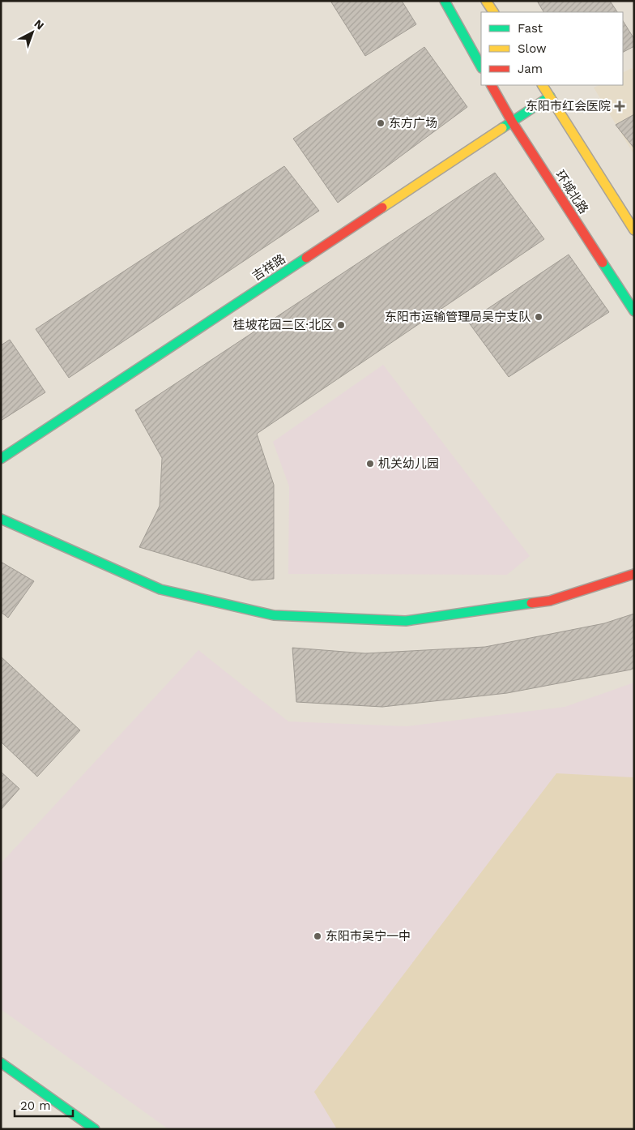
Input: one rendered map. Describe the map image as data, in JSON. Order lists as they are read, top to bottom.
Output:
{
  "streets": {
    "street": ["环城北路", "吉祥路"]
  },
  "crossings": [
    ["环城北路", "吉祥路"]
  ],
  "places": {
    "health": ["东阳市红会医院"],
    "other": [
      "东方广场",
      "东阳市运输管理局吴宁支队",
      "桂坡花园二区·北区",
      "机关幼儿园",
      "东阳市吴宁一中"
    ]
  },
  "legend": ["Fast", "Slow", "Jam"],
  "scale_bar": "20 m",
  "north": "top right"
}
